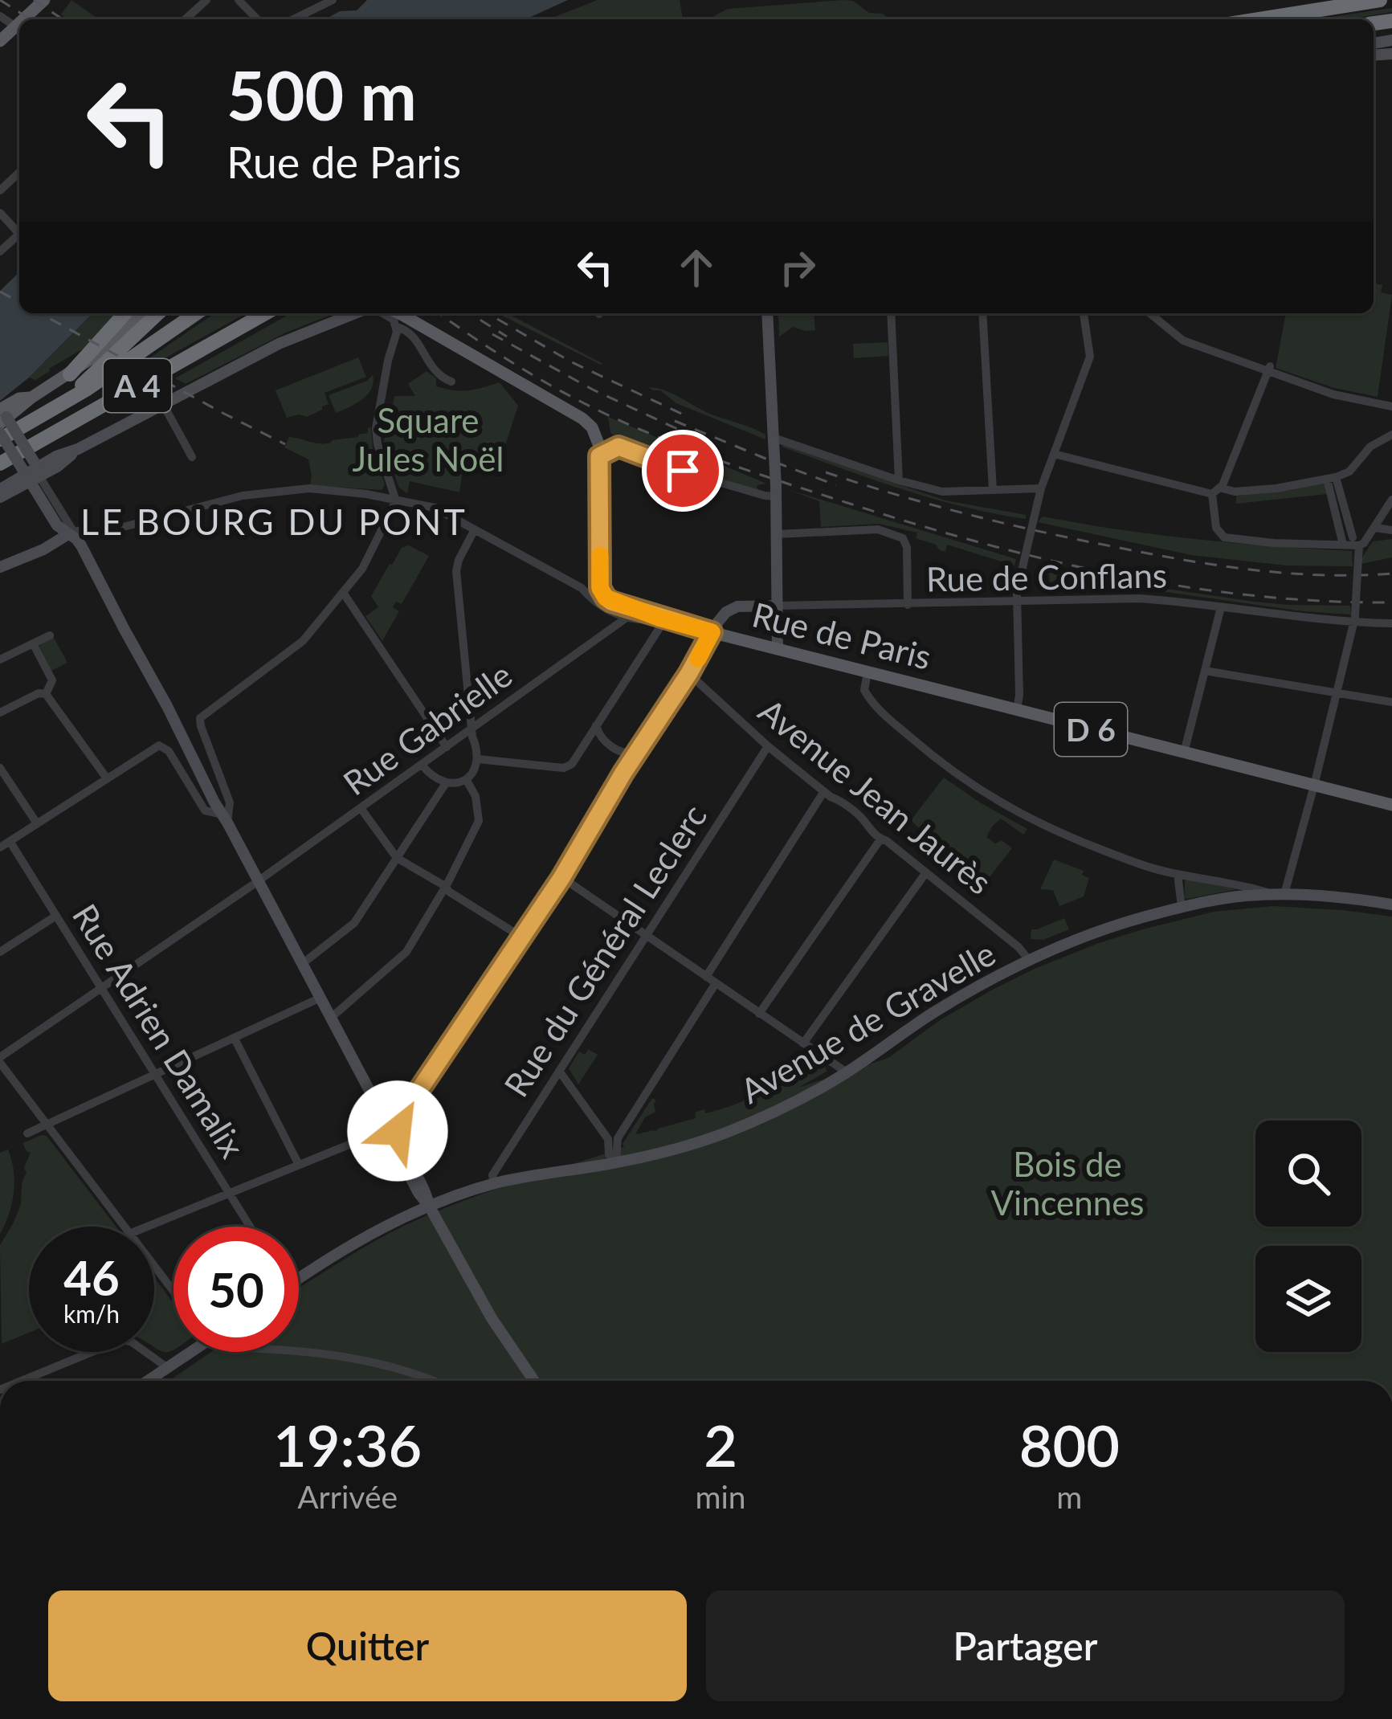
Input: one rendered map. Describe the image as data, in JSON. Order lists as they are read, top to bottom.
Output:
{
  "streets": {
    "highway": ["A 4"],
    "main road": [
      "Rue de Conflans",
      "Rue de Paris",
      "D 6",
      "Avenue de Gravelle"
    ],
    "street": [
      "Rue Gabrielle",
      "Avenue Jean Jaurès",
      "Rue du Général Leclerc",
      "Rue Adrien Damalix"
    ]
  },
  "crossings": [
    ["Rue de Conflans", "Rue de Paris"],
    ["Rue de Paris", "Rue Gabrielle"],
    ["Rue Gabrielle", "Rue Adrien Damalix"],
    ["Avenue Jean Jaurès", "Rue du Général Leclerc"],
    ["Avenue Jean Jaurès", "Avenue de Gravelle"],
    ["Rue du Général Leclerc", "Avenue de Gravelle"]
  ],
  "districts": ["LE BOURG DU PONT"],
  "parks": ["Square Jules Noël", "Bois de Vincennes"],
  "page": {
    "turn": ["500 m", "Rue de Paris"],
    "speed": "46 km/h",
    "limit": "50",
    "eta": [
      "19:36",
      "Arrivée",
      "2",
      "min",
      "800",
      "m"
    ],
    "buttons": ["Quitter", "Partager"]
  }
}
